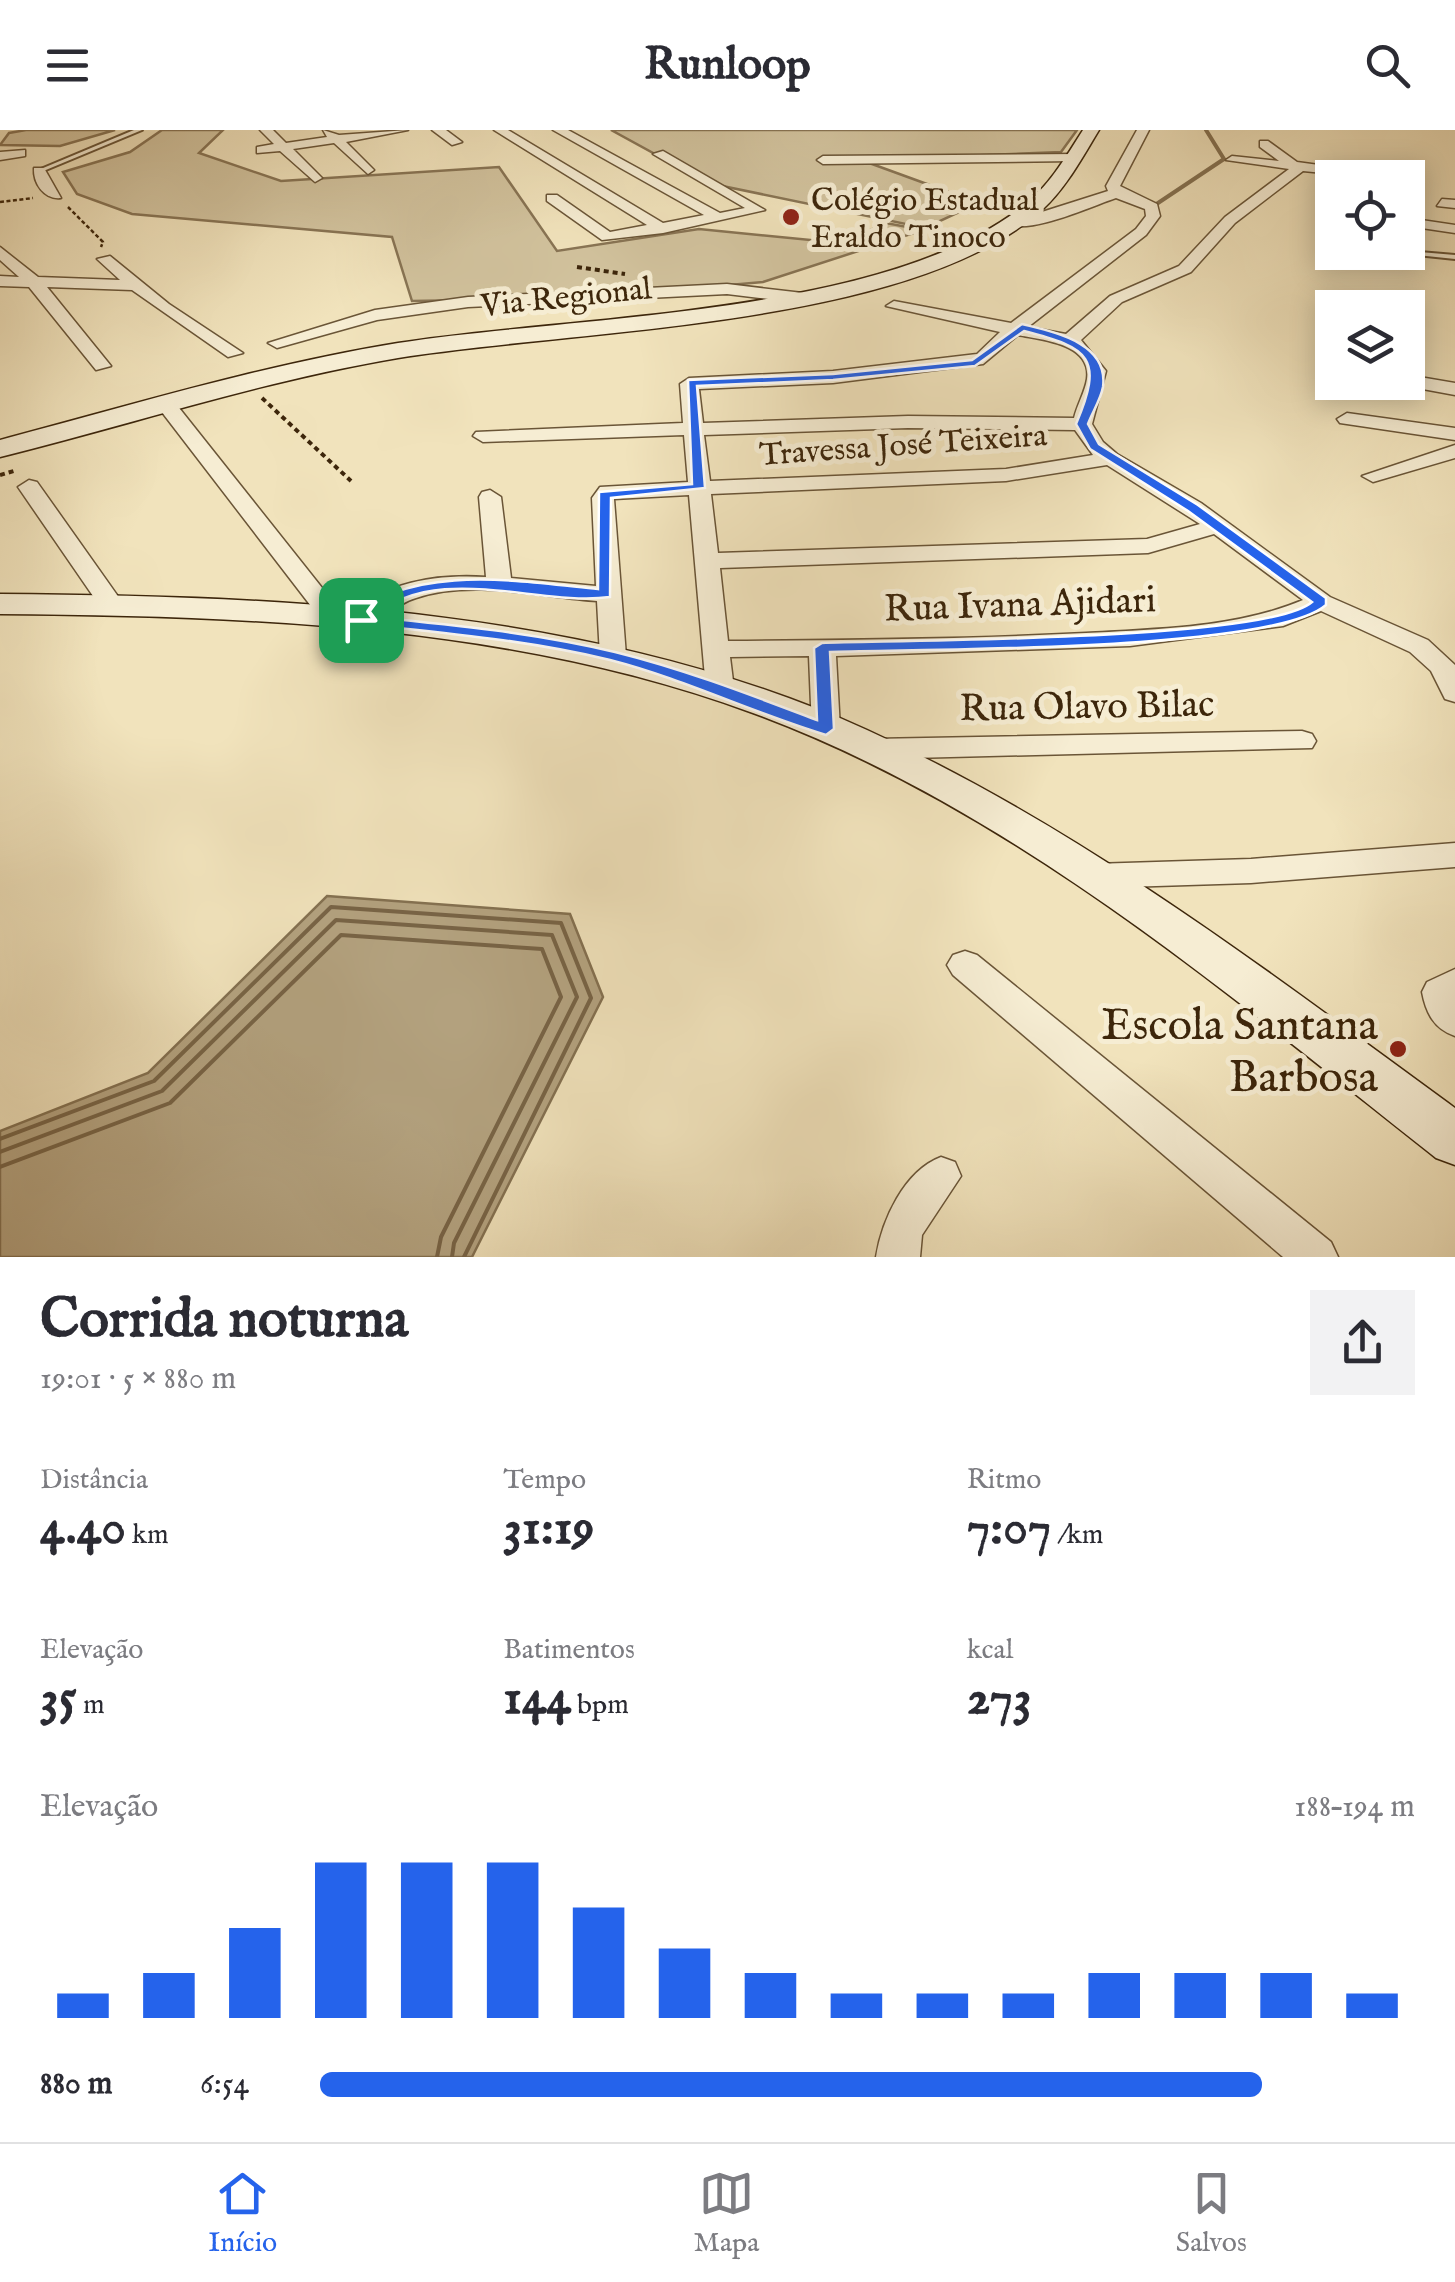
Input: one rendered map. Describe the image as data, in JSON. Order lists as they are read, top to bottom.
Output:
{
  "streets": {
    "main road": ["Via Regional"],
    "street": ["Travessa José Teixeira", "Rua Ivana Ajidari", "Rua Olavo Bilac"]
  },
  "places": ["Colégio Estadual Eraldo Tinoco", "Escola Santana Barbosa"],
  "page": {
    "header": "Runloop",
    "heading": ["Corrida noturna", "19:01 · 5 × 880 m"],
    "stats": [
      ["Distância", "4.40 km"],
      ["Tempo", "31:19"],
      ["Ritmo", "7:07 /km"],
      ["Elevação", "35 m"],
      ["Batimentos", "144 bpm"],
      ["kcal", "273"]
    ],
    "chart": ["Elevação", "188–194 m"],
    "list": [
      {
        "name": "880 m",
        "note": "6:54"
      }
    ],
    "tabs": ["Início", "Mapa", "Salvos"]
  }
}
